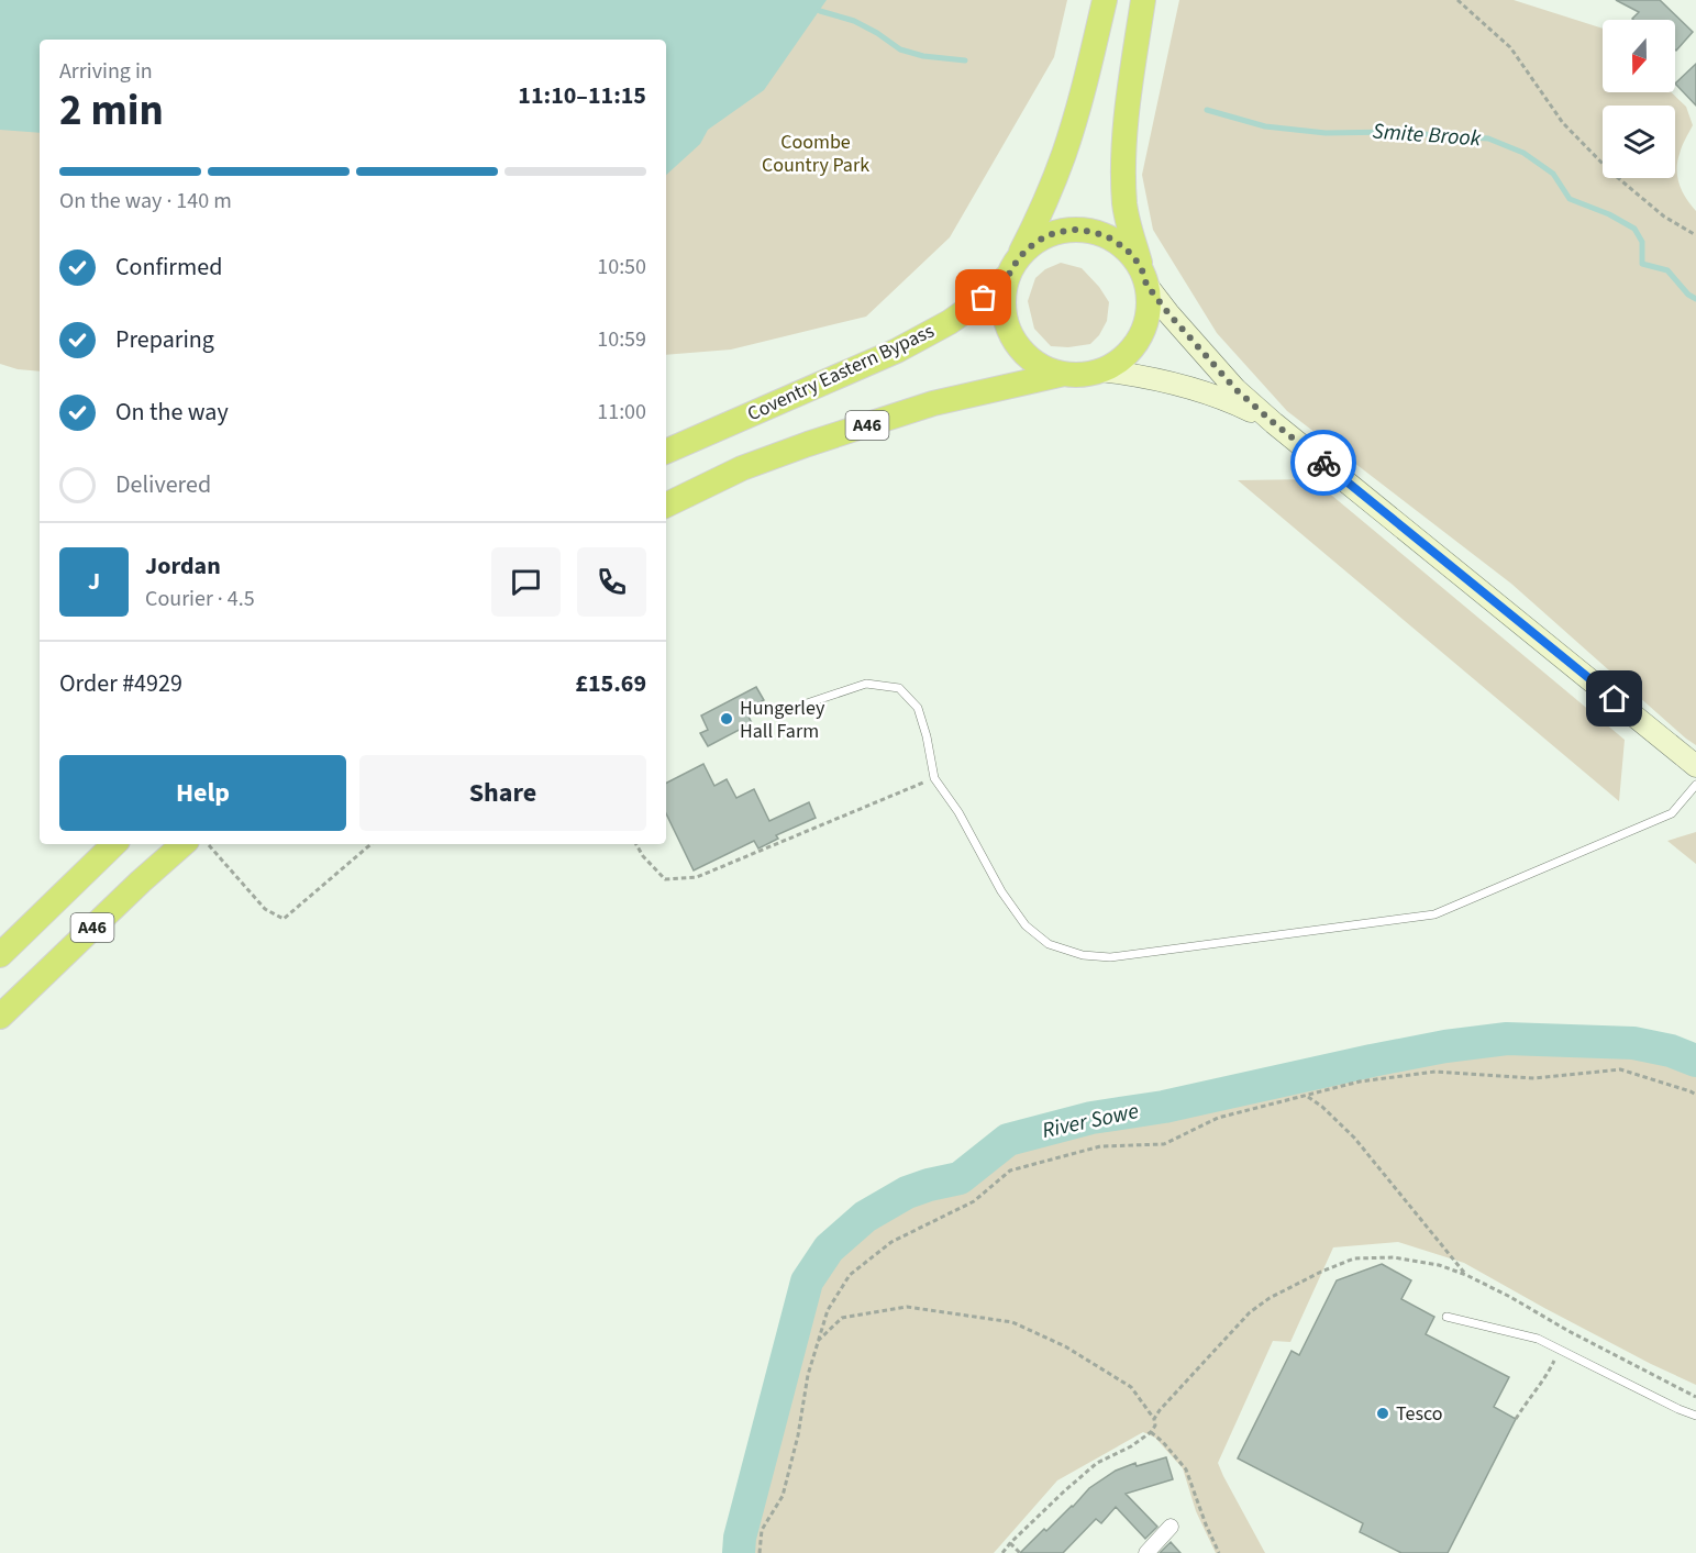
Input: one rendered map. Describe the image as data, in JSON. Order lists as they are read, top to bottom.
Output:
{
  "streets": {
    "highway": ["Coventry Eastern Bypass", "A46"]
  },
  "crossings": [
    ["Coventry Eastern Bypass", "A46"]
  ],
  "water": ["Smite Brook", "River Sowe"],
  "parks": ["Coombe Country Park"],
  "places": ["Hungerley Hall Farm", "Tesco"],
  "north": "bottom",
  "page": {
    "heading": ["2 min", "Arriving in", "11:10–11:15"],
    "panel": [
      "Jordan",
      "Courier · 4.5",
      "Order #4929",
      "£15.69"
    ],
    "bar": "On the way · 140 m",
    "list": [
      ["Confirmed", "10:50"],
      ["Preparing", "10:59"],
      ["On the way", "11:00"],
      "Delivered"
    ],
    "round": "J",
    "buttons": ["Help", "Share"]
  }
}
